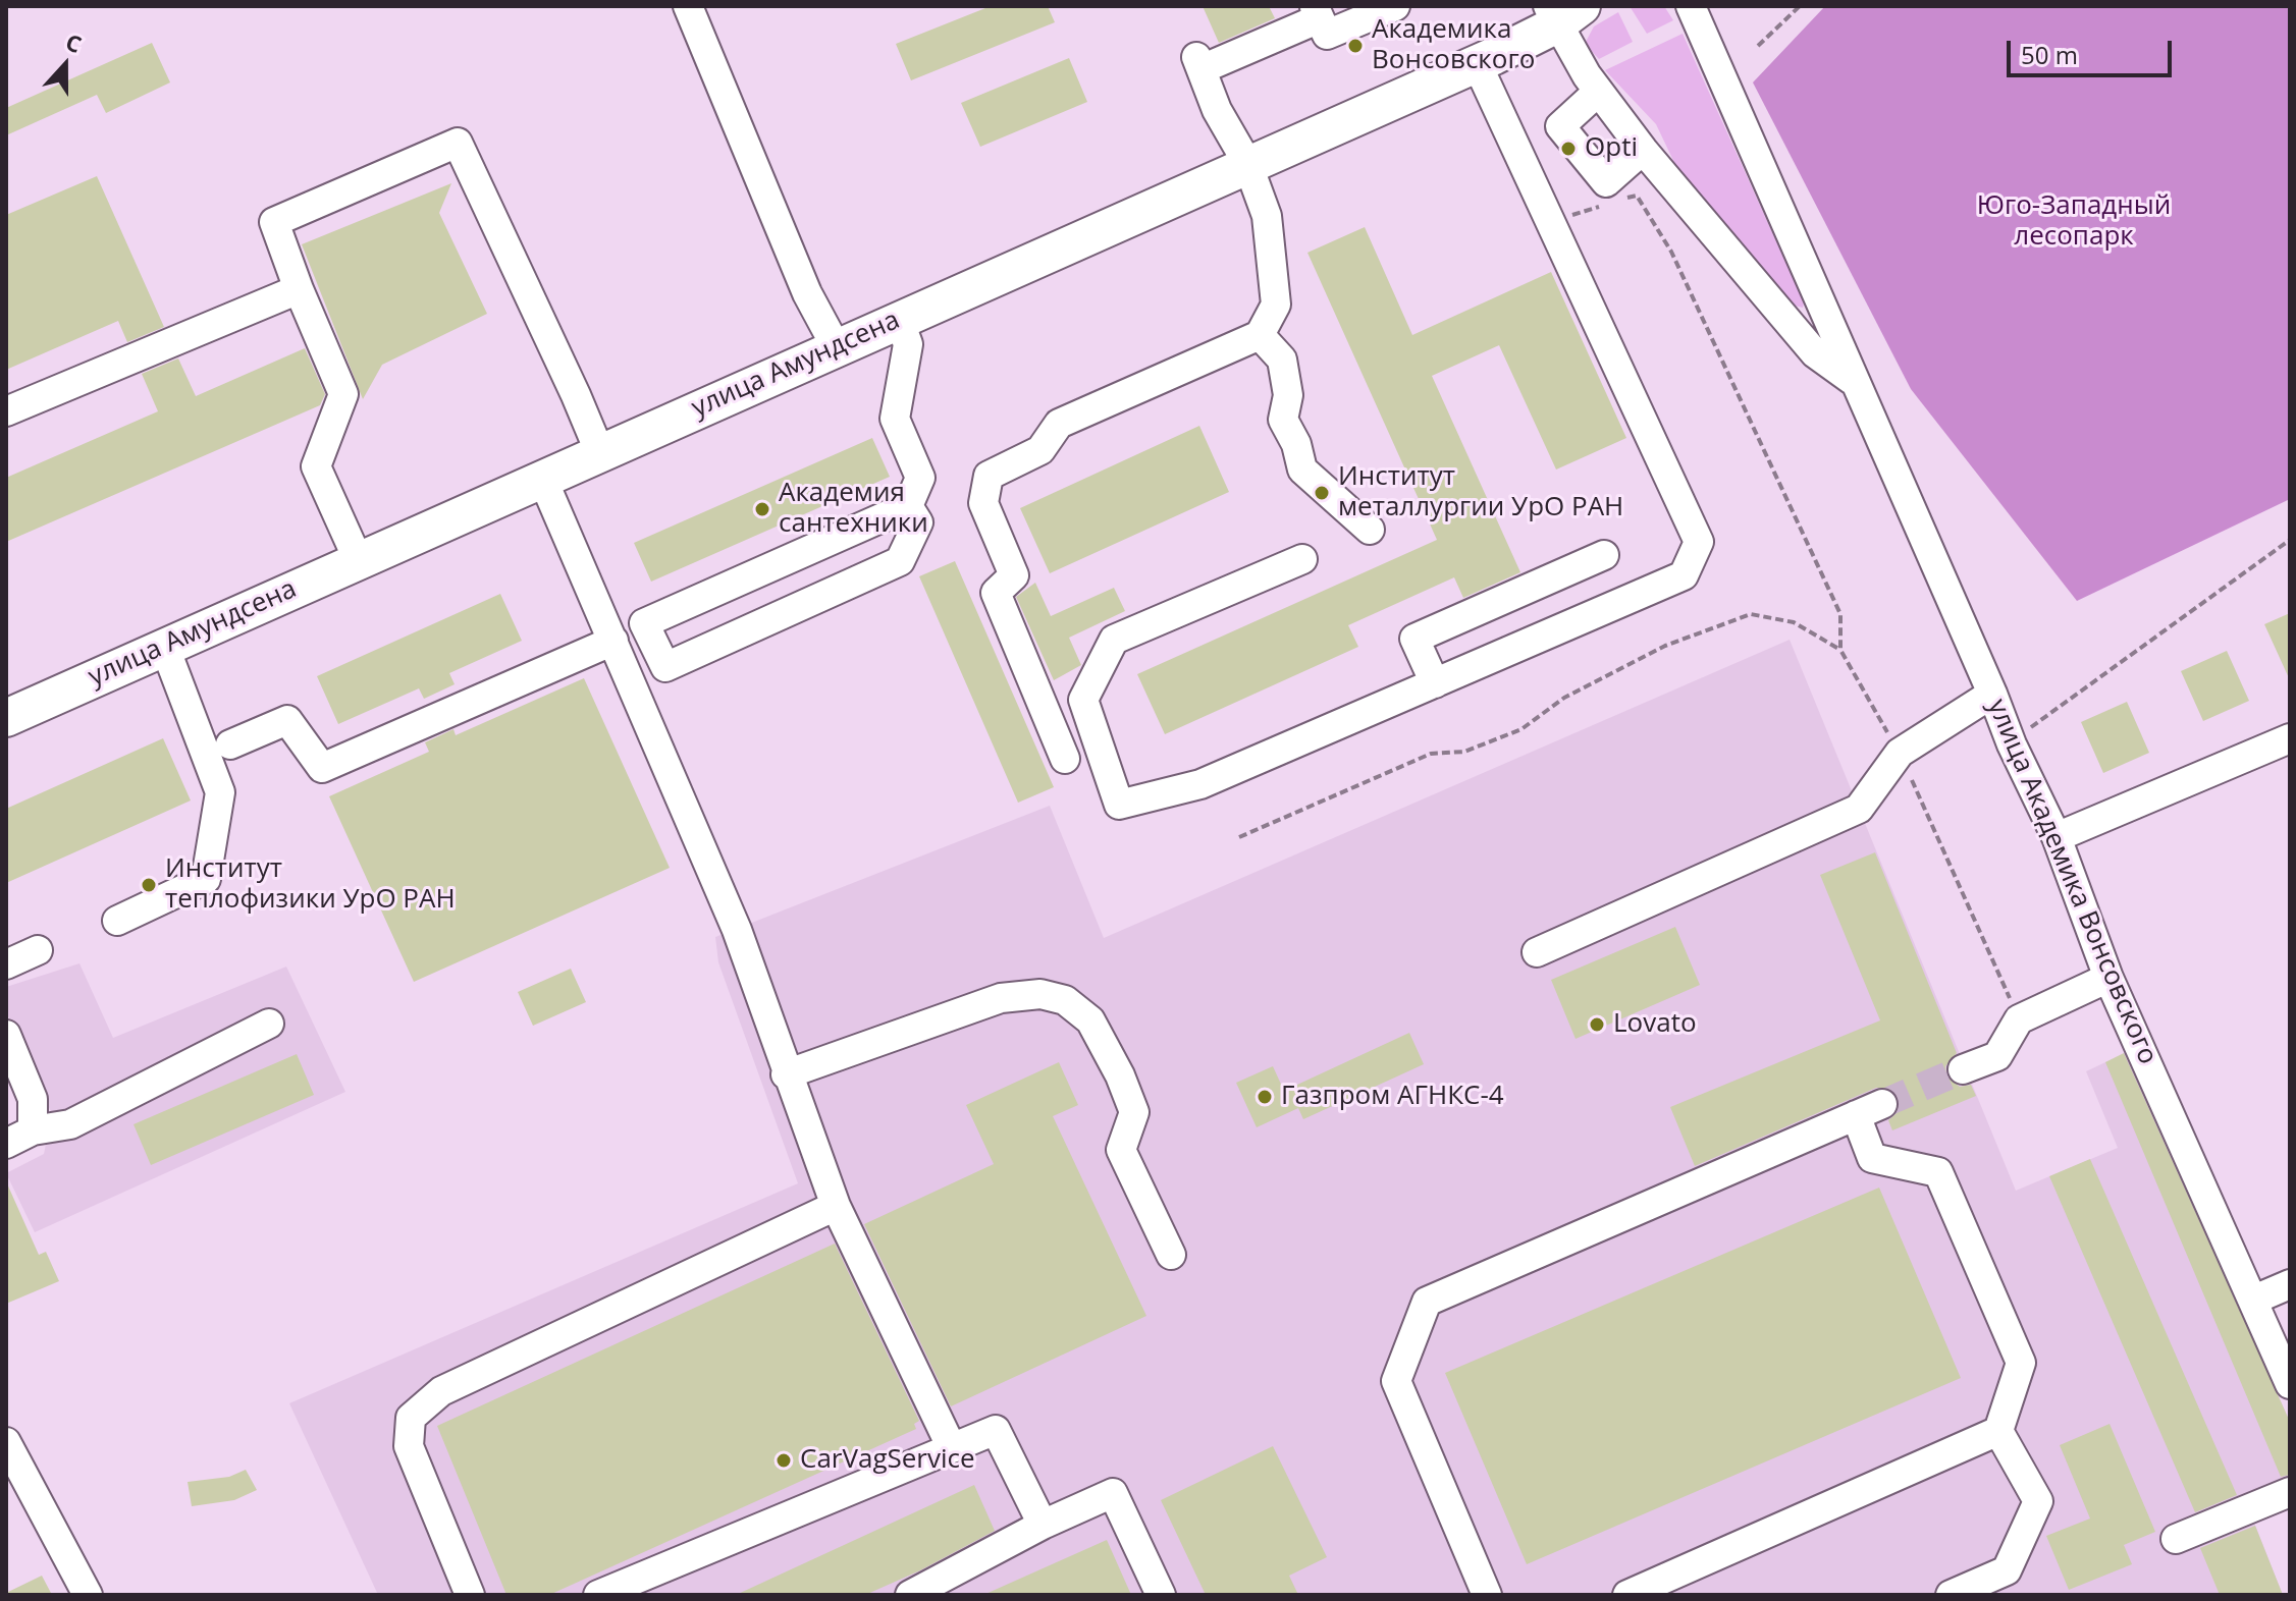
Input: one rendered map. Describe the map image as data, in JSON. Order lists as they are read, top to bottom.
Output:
{
  "streets": {
    "main road": ["улица Амундсена"],
    "street": ["улица Академика Вонсовского"]
  },
  "parks": ["Юго-Западный лесопарк"],
  "places": [
    "Академика Вонсовского",
    "Opti",
    "Институт металлургии УрО РАН",
    "Академия сантехники",
    "Институт теплофизики УрО РАН",
    "Lovato",
    "Газпром АГНКС-4",
    "CarVagService"
  ],
  "scale_bar": "50 m",
  "north": "top"
}
